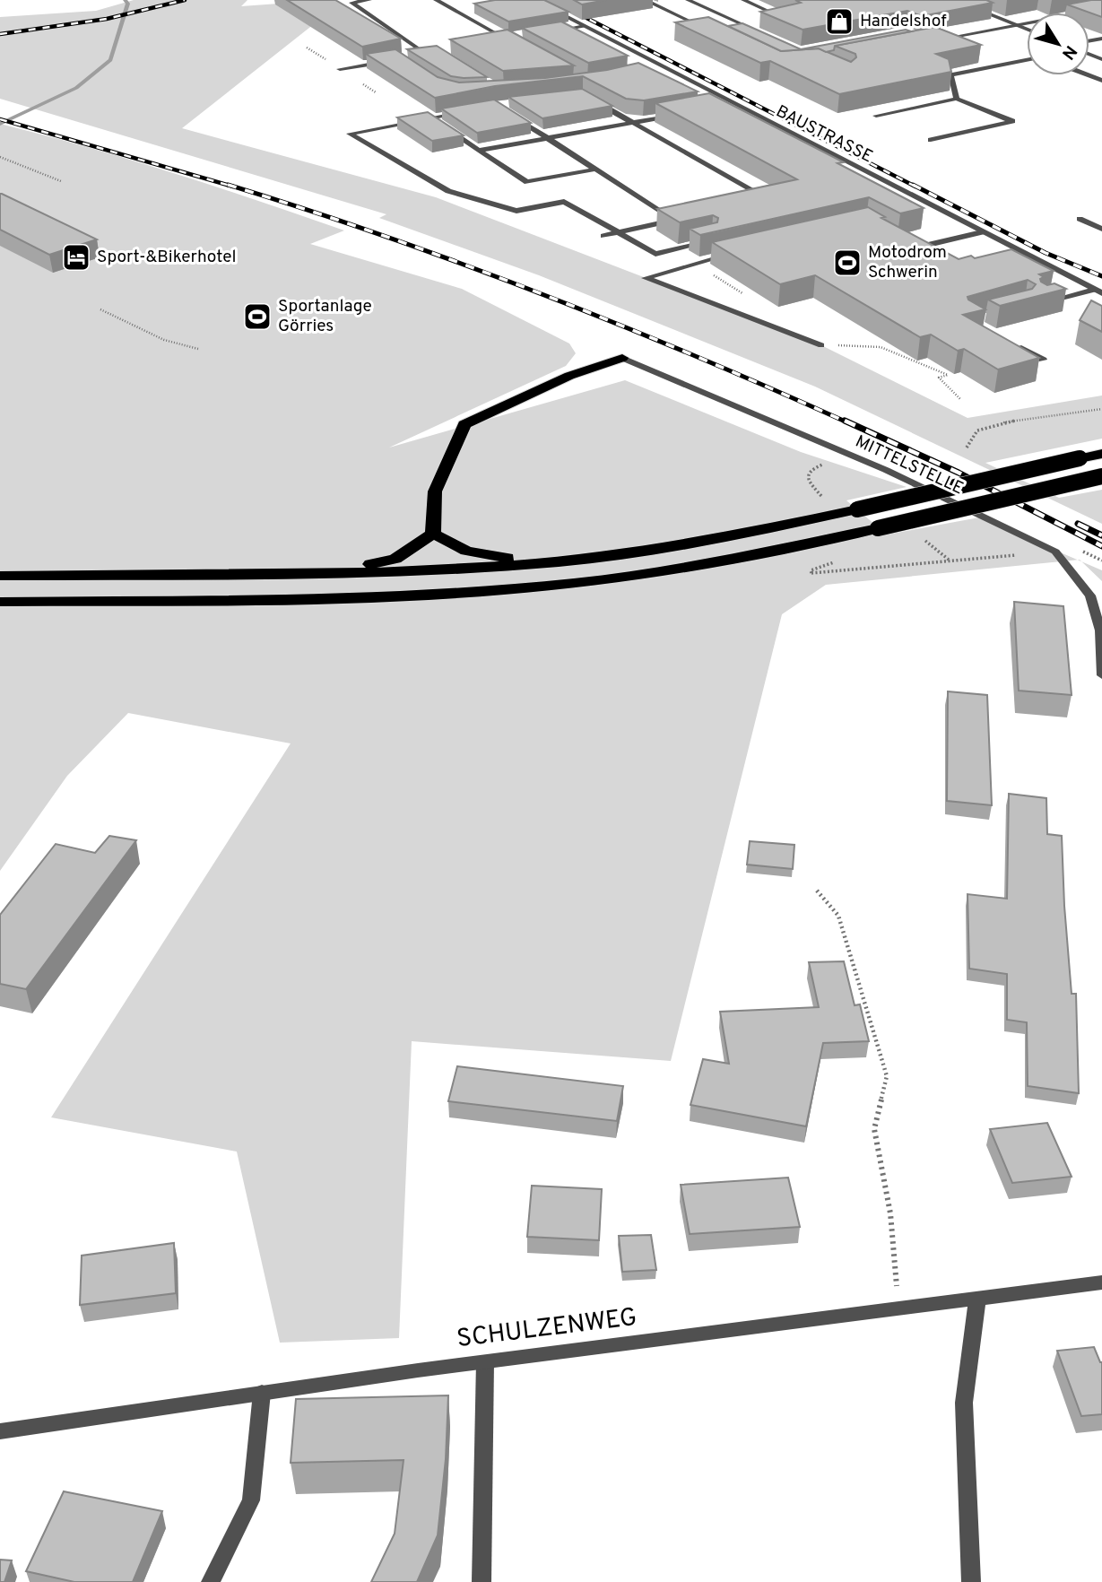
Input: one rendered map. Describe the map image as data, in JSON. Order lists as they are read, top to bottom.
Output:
{
  "streets": {
    "street": ["BAUSTRASSE", "MITTELSTELLE", "SCHULZENWEG"]
  },
  "places": {
    "shop": ["Handelshof"],
    "hotel": ["Sport-&Bikerhotel"],
    "sports": ["Motodrom Schwerin", "Sportanlage Görries"]
  },
  "north": "bottom right"
}
